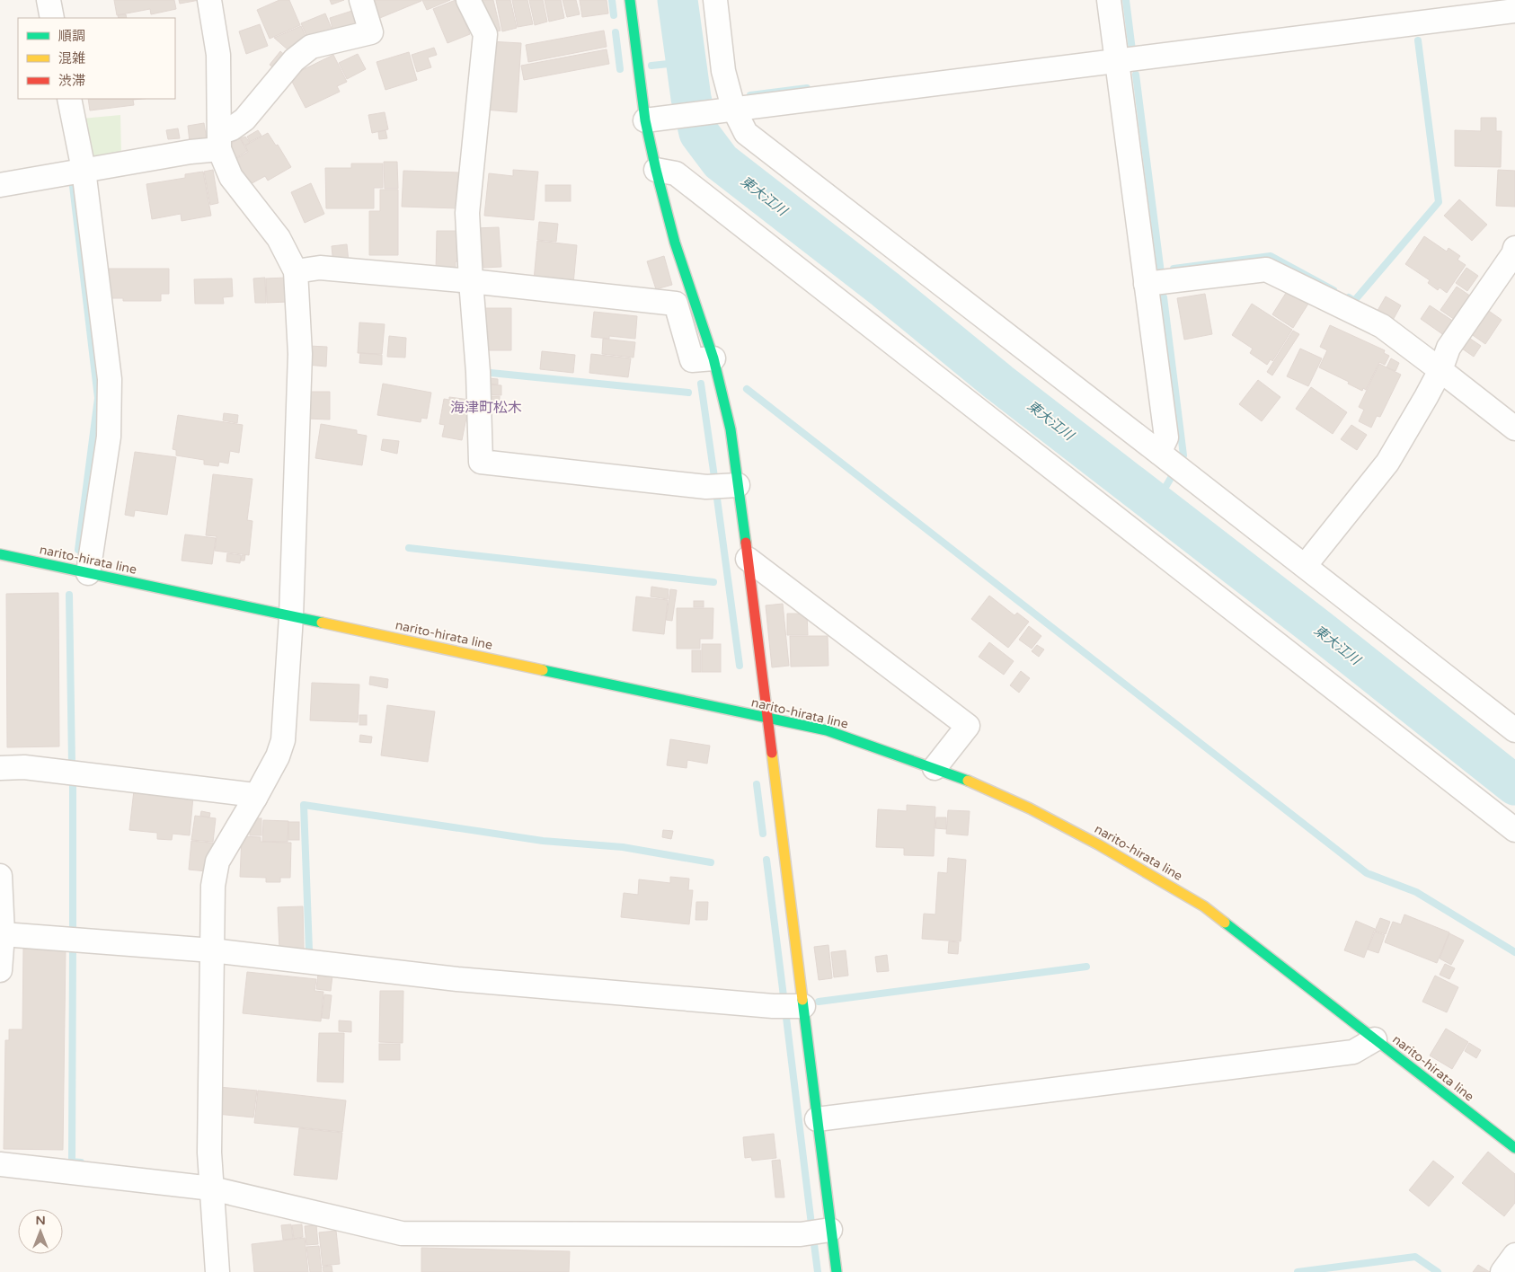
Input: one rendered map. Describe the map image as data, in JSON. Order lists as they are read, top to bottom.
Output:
{
  "streets": {
    "main road": ["narito-hirata line"]
  },
  "districts": ["海津町松木"],
  "water": ["東大江川"],
  "legend": ["順調", "混雑", "渋滞"],
  "north": "top"
}
